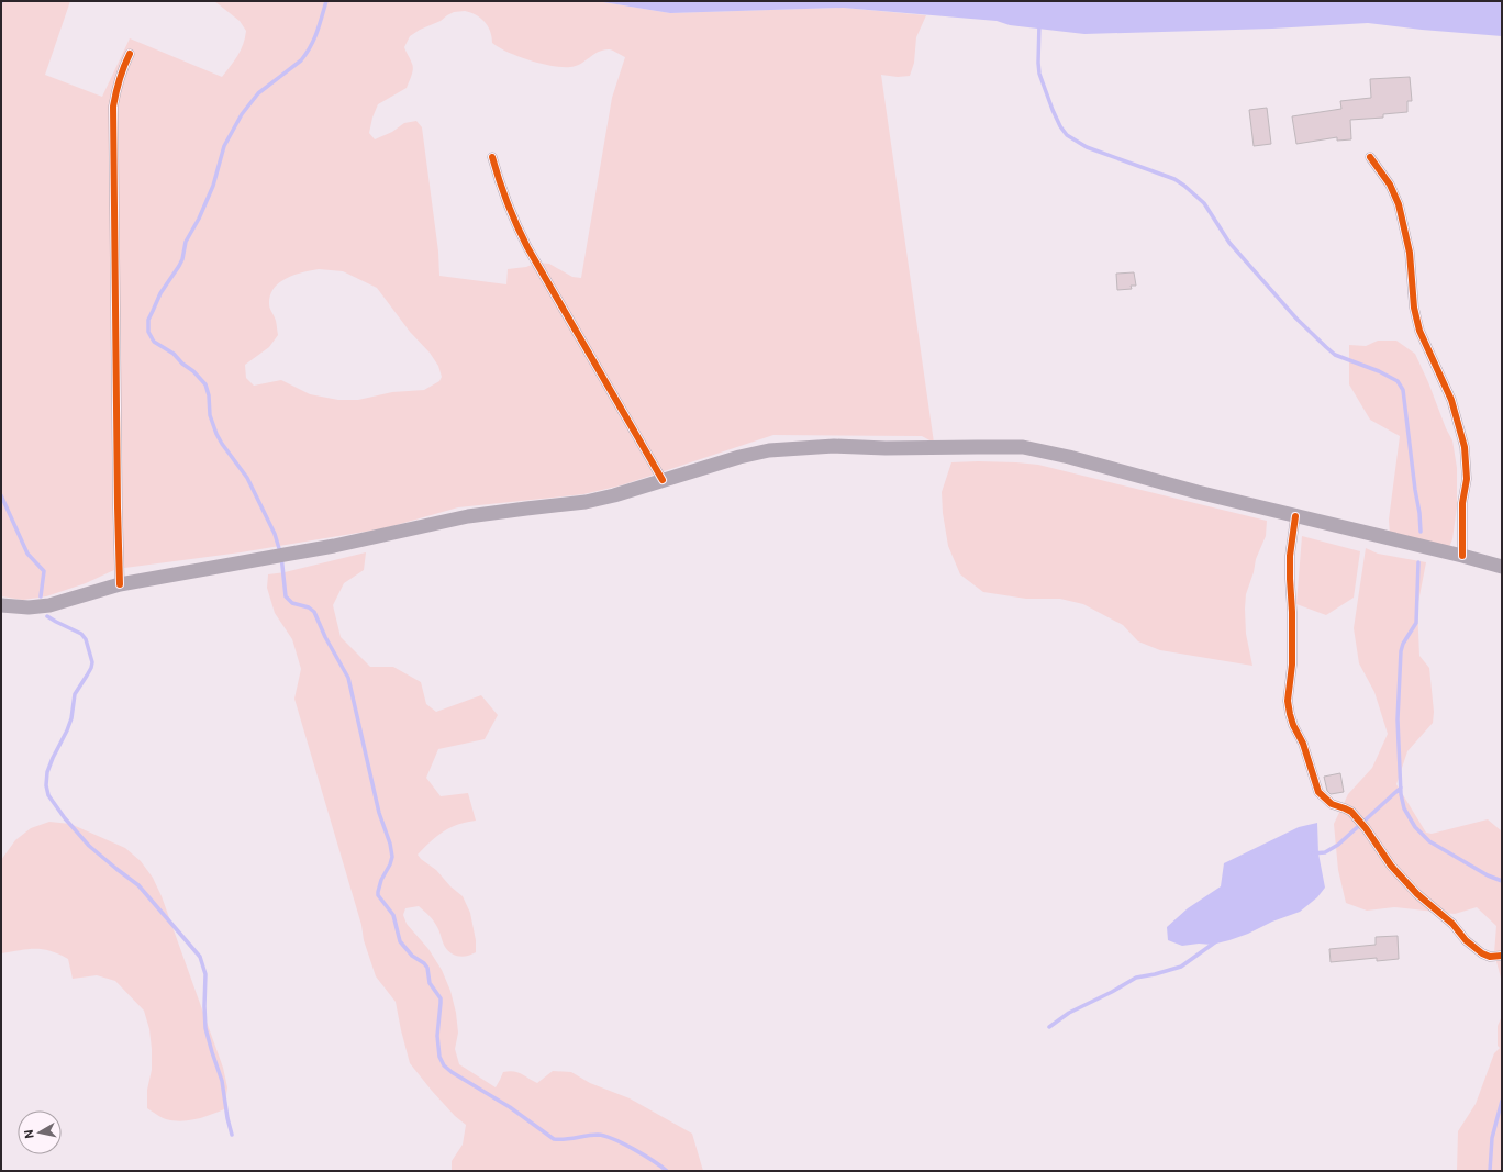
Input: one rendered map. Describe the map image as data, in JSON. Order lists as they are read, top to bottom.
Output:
{
  "north": "left"
}
